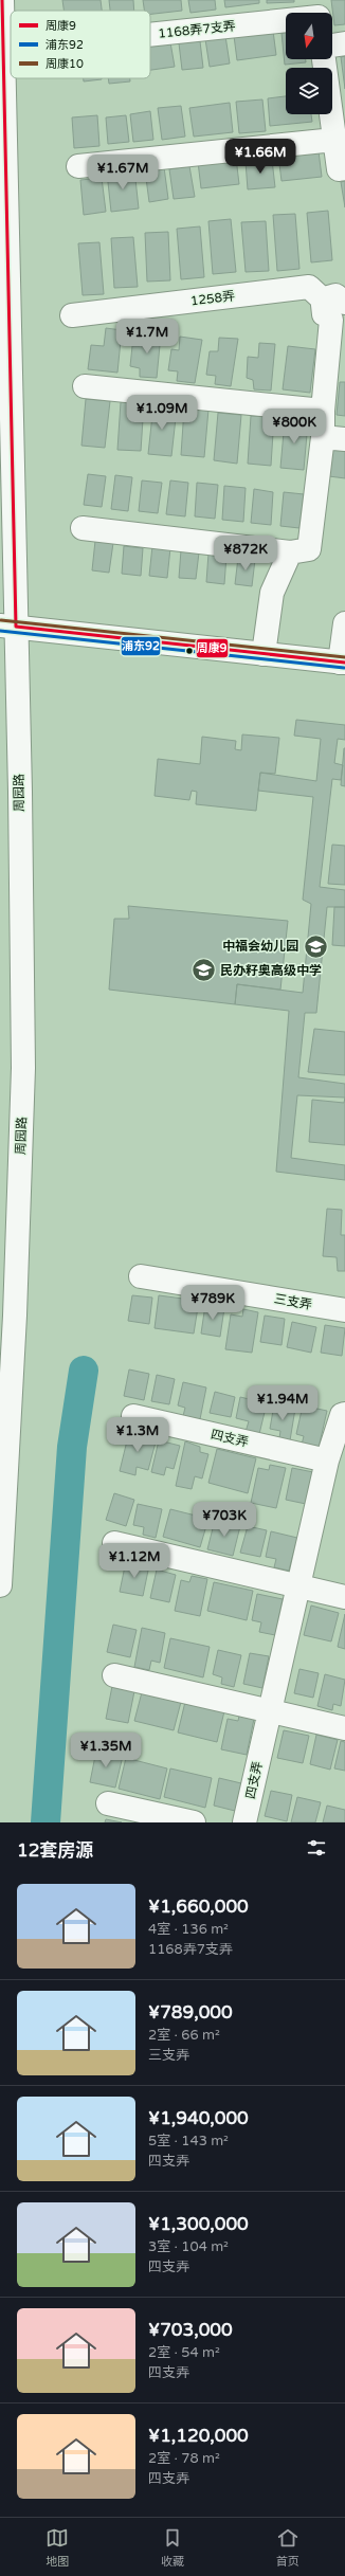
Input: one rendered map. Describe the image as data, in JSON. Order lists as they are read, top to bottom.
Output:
{
  "streets": {
    "street": [
      "1168弄7支弄",
      "1258弄",
      "周园路",
      "三支弄",
      "四支弄"
    ]
  },
  "places": {
    "school or university": ["中福会幼儿园", "民办籽奥高级中学"]
  },
  "lines": ["transit line 周康9", "transit line 周康10", "transit line 浦东92"],
  "legend": ["周康9", "浦东92", "周康10"],
  "north": "bottom",
  "page": {
    "price": [
      "¥1.66M",
      "¥1.67M",
      "¥1.7M",
      "¥1.09M",
      "¥800K",
      "¥872K",
      "¥789K",
      "¥1.94M",
      "¥1.3M",
      "¥703K",
      "¥1.12M",
      "¥1.35M"
    ],
    "heading": "12套房源",
    "list": [
      {
        "name": "¥1,660,000",
        "note": "4室 · 136 m² · 1168弄7支弄"
      },
      {
        "name": "¥789,000",
        "note": "2室 · 66 m² · 三支弄"
      },
      {
        "name": "¥1,940,000",
        "note": "5室 · 143 m² · 四支弄"
      },
      {
        "name": "¥1,300,000",
        "note": "3室 · 104 m² · 四支弄"
      },
      {
        "name": "¥703,000",
        "note": "2室 · 54 m² · 四支弄"
      },
      {
        "name": "¥1,120,000",
        "note": "2室 · 78 m² · 四支弄"
      }
    ],
    "tabs": ["地图", "收藏", "首页"]
  }
}
